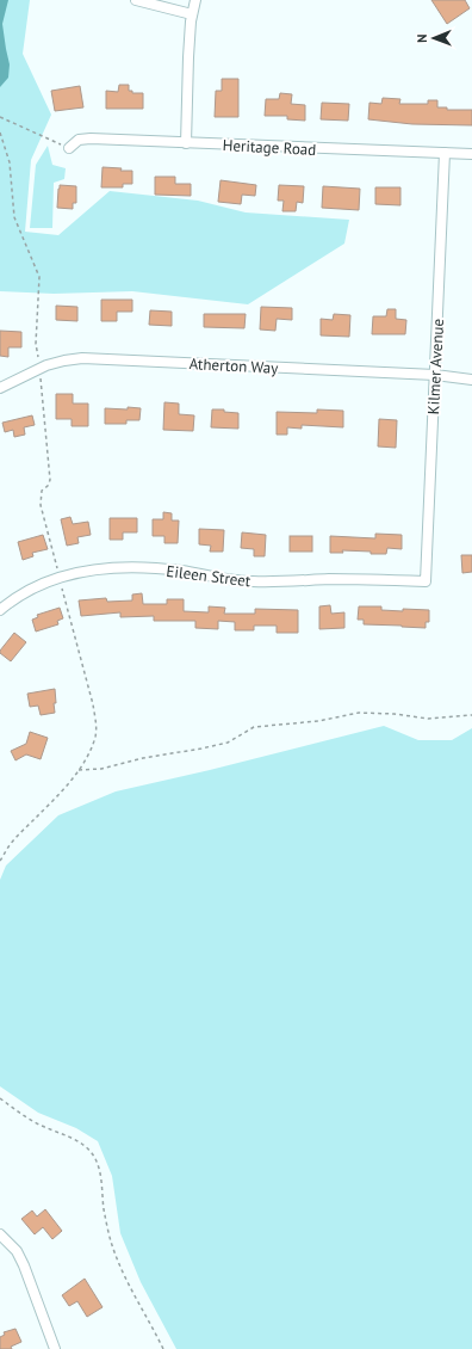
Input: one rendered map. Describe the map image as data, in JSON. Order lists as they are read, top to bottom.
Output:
{
  "streets": {
    "street": [
      "Heritage Road",
      "Atherton Way",
      "Kilmer Avenue",
      "Eileen Street"
    ]
  },
  "crossings": [
    ["Heritage Road", "Kilmer Avenue"],
    ["Atherton Way", "Kilmer Avenue"],
    ["Kilmer Avenue", "Eileen Street"]
  ],
  "north": "left"
}
